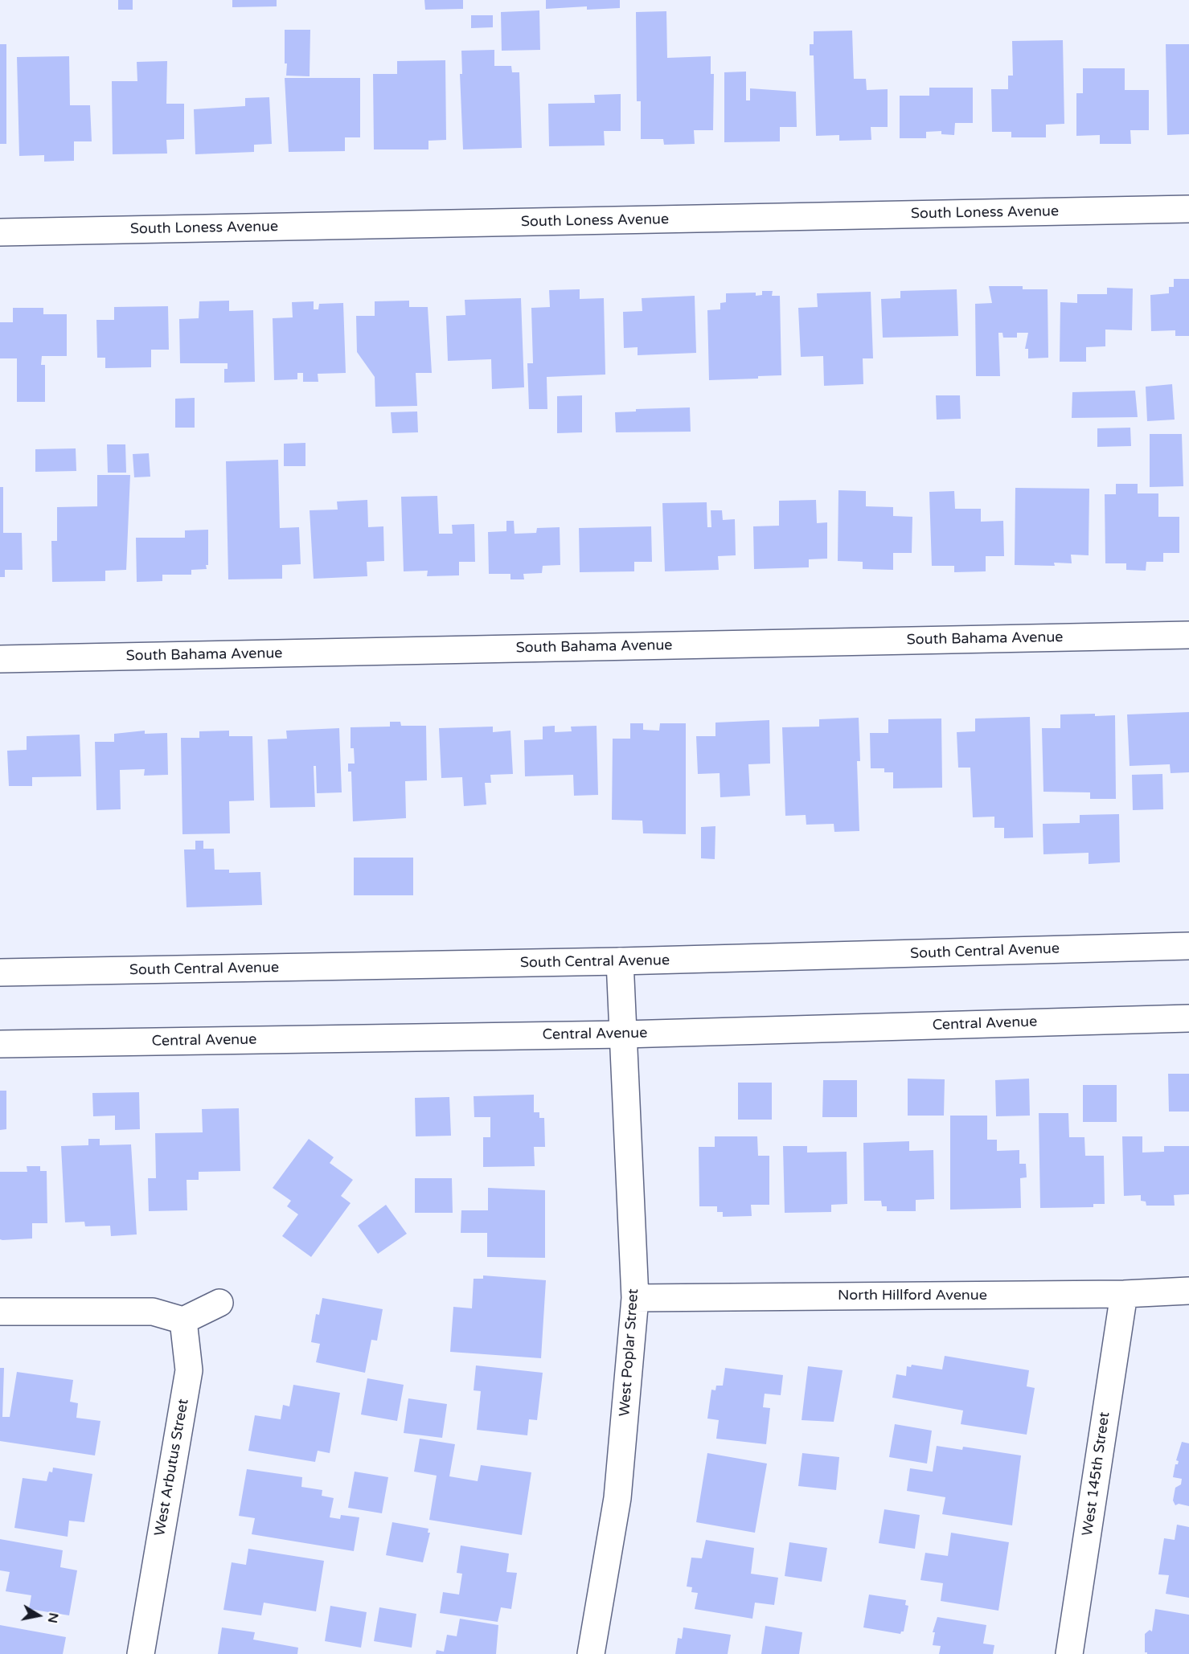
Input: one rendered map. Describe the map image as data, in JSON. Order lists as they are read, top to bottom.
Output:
{
  "streets": {
    "street": [
      "South Loness Avenue",
      "South Bahama Avenue",
      "South Central Avenue",
      "Central Avenue",
      "North Hillford Avenue",
      "West Poplar Street",
      "West Arbutus Street",
      "West 145th Street"
    ]
  },
  "crossings": [
    ["South Central Avenue", "West Poplar Street"],
    ["Central Avenue", "West Poplar Street"],
    ["North Hillford Avenue", "West Poplar Street"],
    ["North Hillford Avenue", "West 145th Street"]
  ],
  "north": "right"
}
